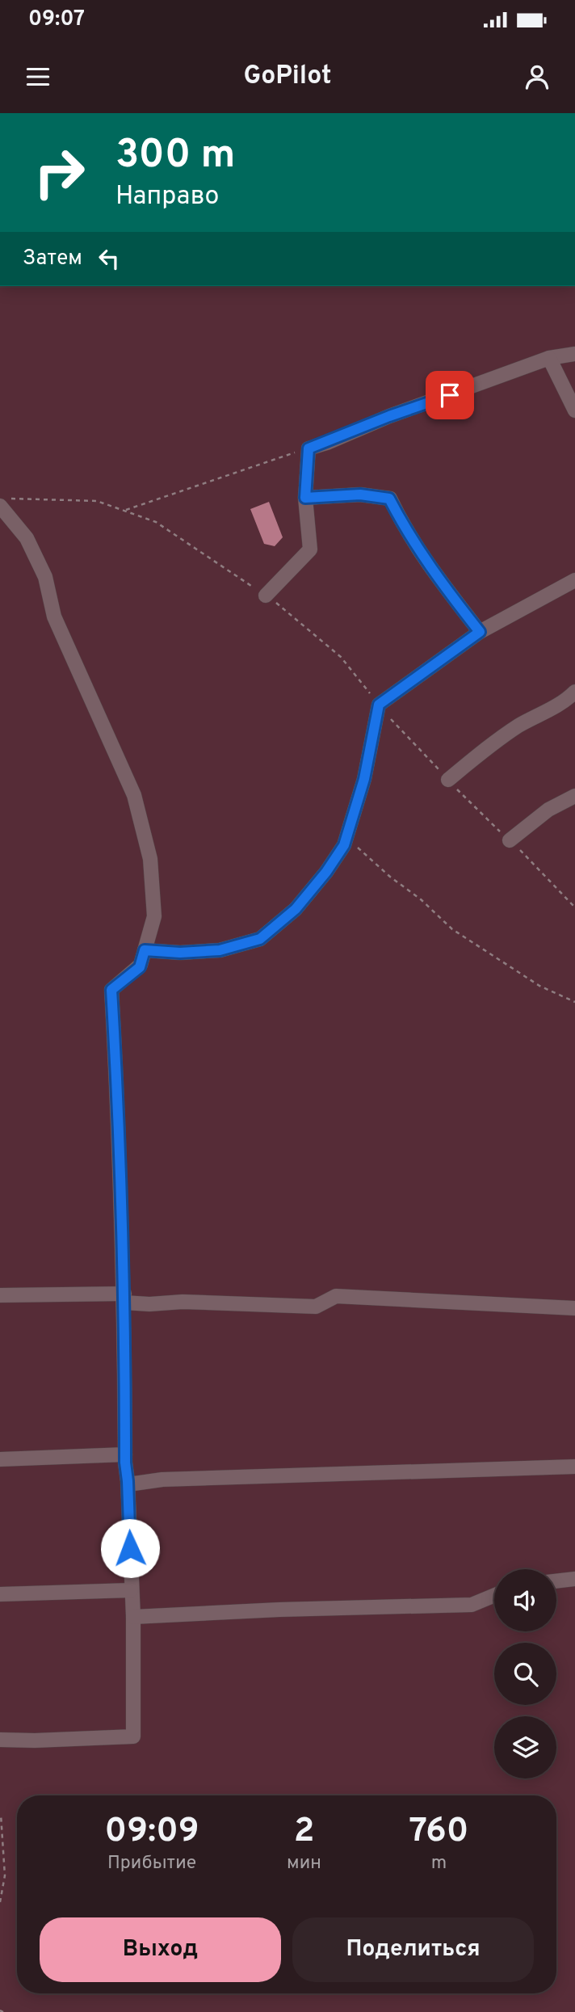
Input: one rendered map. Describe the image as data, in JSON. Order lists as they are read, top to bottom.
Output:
{
  "page": {
    "status": "09:07",
    "header": "GoPilot",
    "turn": ["300 m", "Направо"],
    "then": "Затем",
    "eta": [
      "09:09",
      "Прибытие",
      "2",
      "мин",
      "760",
      "m"
    ],
    "buttons": ["Выход", "Поделиться"]
  }
}
